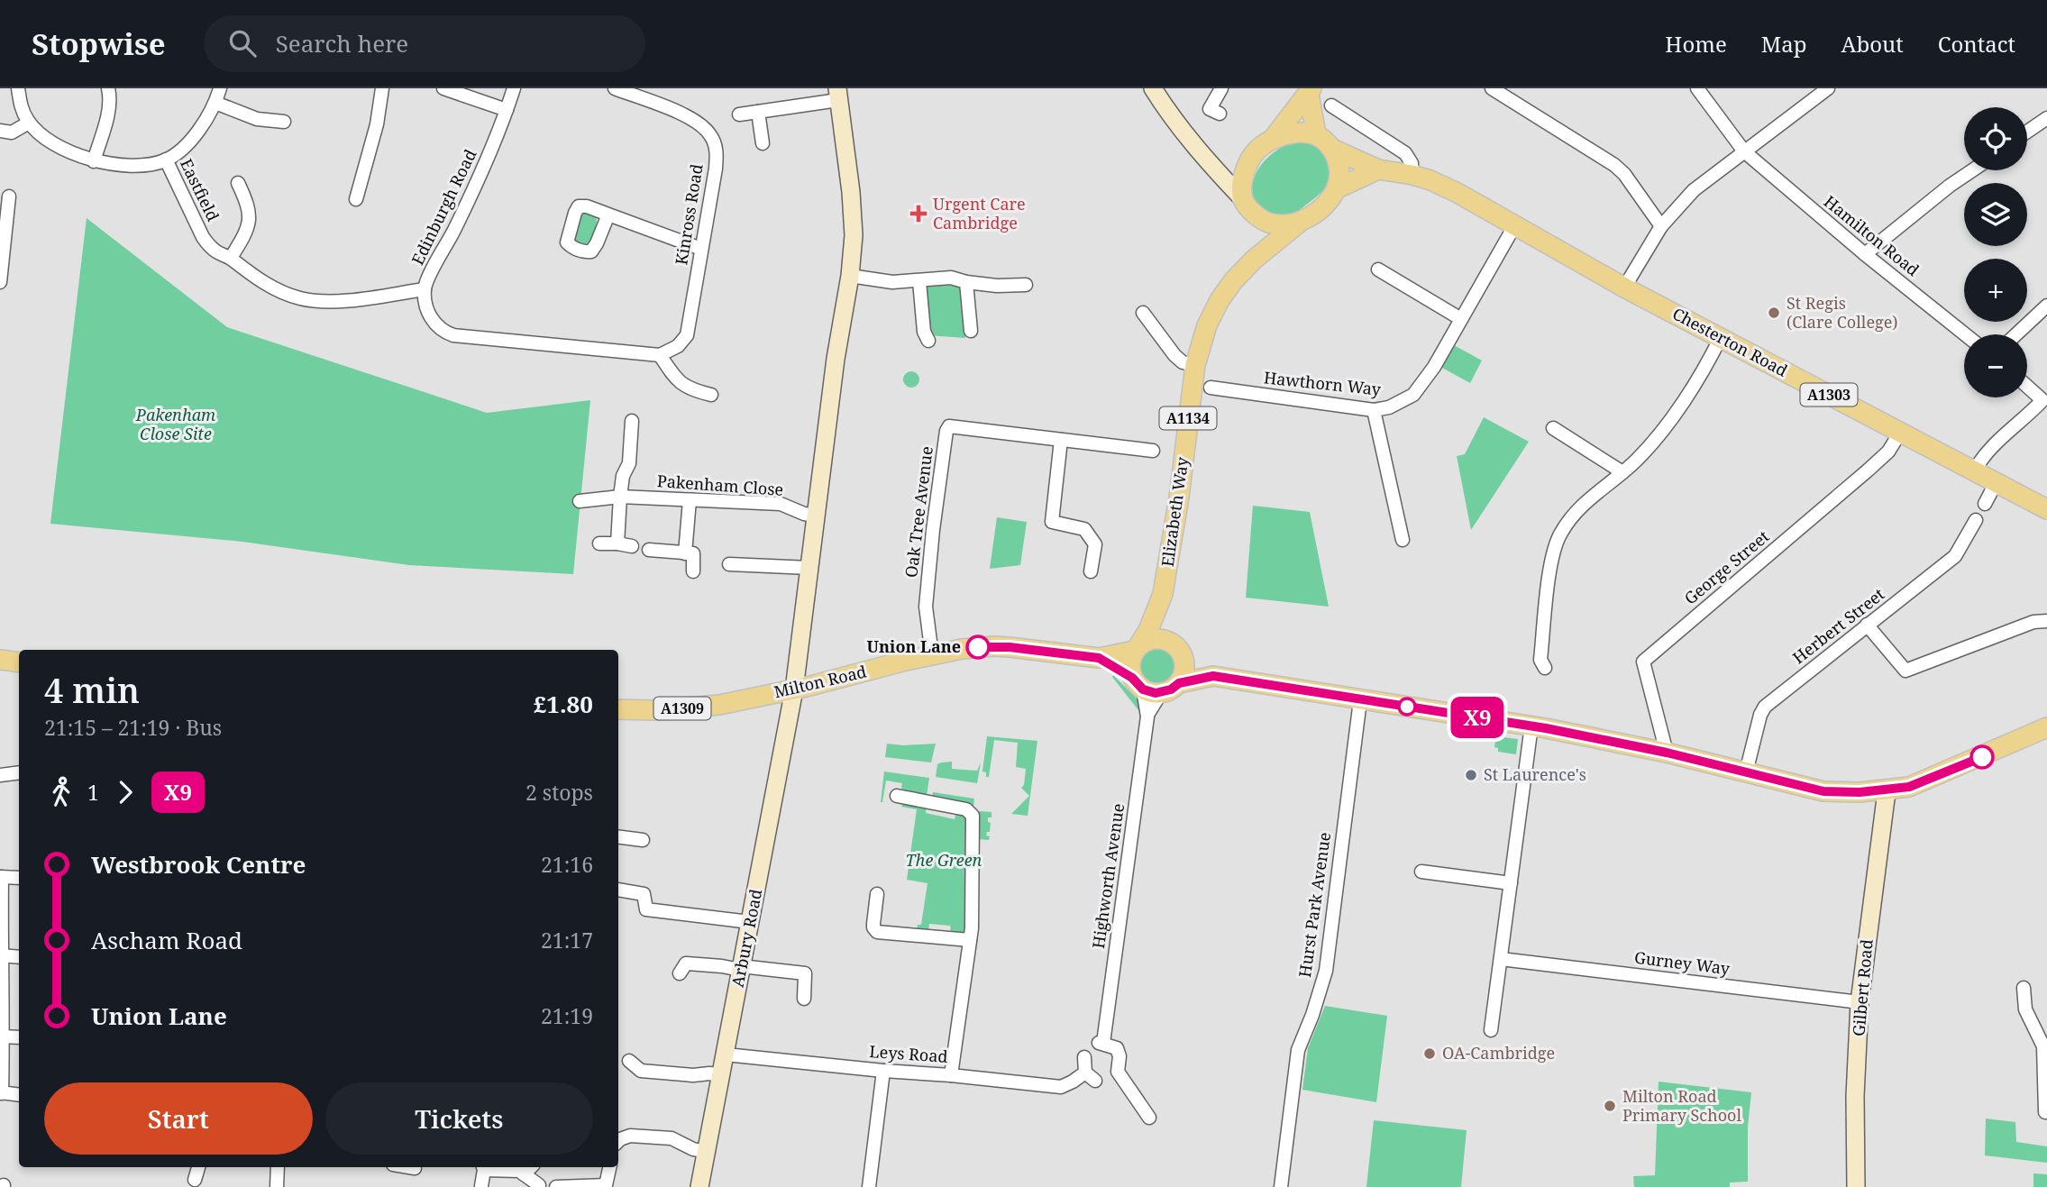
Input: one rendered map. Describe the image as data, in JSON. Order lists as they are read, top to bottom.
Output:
{
  "streets": {
    "main road": [
      "Chesterton Road",
      "A1303",
      "A1134",
      "Elizabeth Way",
      "Milton Road",
      "A1309"
    ],
    "street": [
      "Eastfield",
      "Edinburgh Road",
      "Kinross Road",
      "Hamilton Road",
      "Hawthorn Way",
      "Pakenham Close",
      "Oak Tree Avenue",
      "George Street",
      "Herbert Street",
      "Highworth Avenue",
      "Hurst Park Avenue",
      "Arbury Road",
      "Gurney Way",
      "Gilbert Road",
      "Leys Road"
    ]
  },
  "crossings": [
    ["Eastfield", "Edinburgh Road"],
    ["Chesterton Road", "Hawthorn Way"],
    ["Chesterton Road", "Elizabeth Way"],
    ["Chesterton Road", "George Street"],
    ["A1134", "Elizabeth Way"],
    ["A1134", "George Street"],
    ["A1134", "Herbert Street"],
    ["A1134", "Milton Road"],
    ["A1134", "Highworth Avenue"],
    ["A1134", "Hurst Park Avenue"],
    ["A1134", "Gilbert Road"],
    ["Oak Tree Avenue", "Milton Road"],
    ["Elizabeth Way", "Milton Road"],
    ["Elizabeth Way", "Highworth Avenue"],
    ["Milton Road", "Highworth Avenue"],
    ["Milton Road", "Arbury Road"],
    ["Arbury Road", "Leys Road"],
    ["Gurney Way", "Gilbert Road"]
  ],
  "parks": ["Pakenham Close Site", "The Green"],
  "places": {
    "health": ["Urgent Care Cambridge"],
    "other": [
      "St Regis (Clare College)",
      "Union Lane",
      "St Laurence's",
      "OA-Cambridge",
      "Milton Road Primary School"
    ]
  },
  "lines": ["bus line X9"],
  "page": {
    "header": "Stopwise",
    "search": "Search here",
    "nav": [
      "Home",
      "Map",
      "About",
      "Contact"
    ],
    "on_map": "X9",
    "map_buttons": ["+", "−"],
    "heading": ["4 min", "21:15 – 21:19 · Bus", "£1.80"],
    "legs": ["1", "X9", "2 stops"],
    "list": [
      {
        "name": "Westbrook Centre",
        "value": "21:16"
      },
      {
        "name": "Ascham Road",
        "value": "21:17"
      },
      {
        "name": "Union Lane",
        "value": "21:19"
      }
    ],
    "buttons": ["Start", "Tickets"]
  }
}
